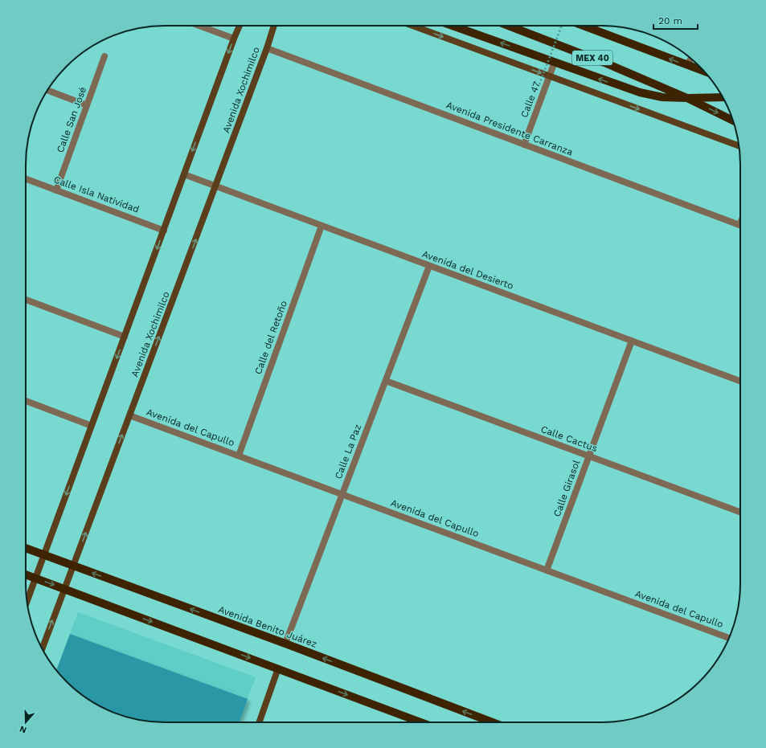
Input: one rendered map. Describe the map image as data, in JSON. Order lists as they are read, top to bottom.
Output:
{
  "streets": {
    "main road": ["MEX 40", "Avenida Xochimilco", "Avenida Benito Juárez"],
    "street": [
      "Calle 47",
      "Calle San José",
      "Avenida Presidente Carranza",
      "Calle Isla Natividad",
      "Avenida del Desierto",
      "Calle del Retoño",
      "Avenida del Capullo",
      "Calle Cactus",
      "Calle La Paz",
      "Calle Girasol"
    ]
  },
  "crossings": [
    ["Avenida Xochimilco", "Avenida Presidente Carranza"],
    ["Avenida Xochimilco", "Avenida del Desierto"],
    ["Avenida Xochimilco", "Avenida del Capullo"],
    ["Avenida Xochimilco", "Avenida Benito Juárez"],
    ["Calle 47", "Avenida Presidente Carranza"],
    ["Calle San José", "Calle Isla Natividad"],
    ["Avenida del Desierto", "Calle del Retoño"],
    ["Avenida del Desierto", "Calle La Paz"],
    ["Avenida del Desierto", "Calle Girasol"],
    ["Calle del Retoño", "Avenida del Capullo"],
    ["Avenida del Capullo", "Calle La Paz"],
    ["Avenida del Capullo", "Calle Girasol"],
    ["Calle Cactus", "Calle La Paz"],
    ["Calle Cactus", "Calle Girasol"],
    ["Calle La Paz", "Avenida Benito Juárez"]
  ],
  "scale_bar": "20 m",
  "north": "bottom"
}
